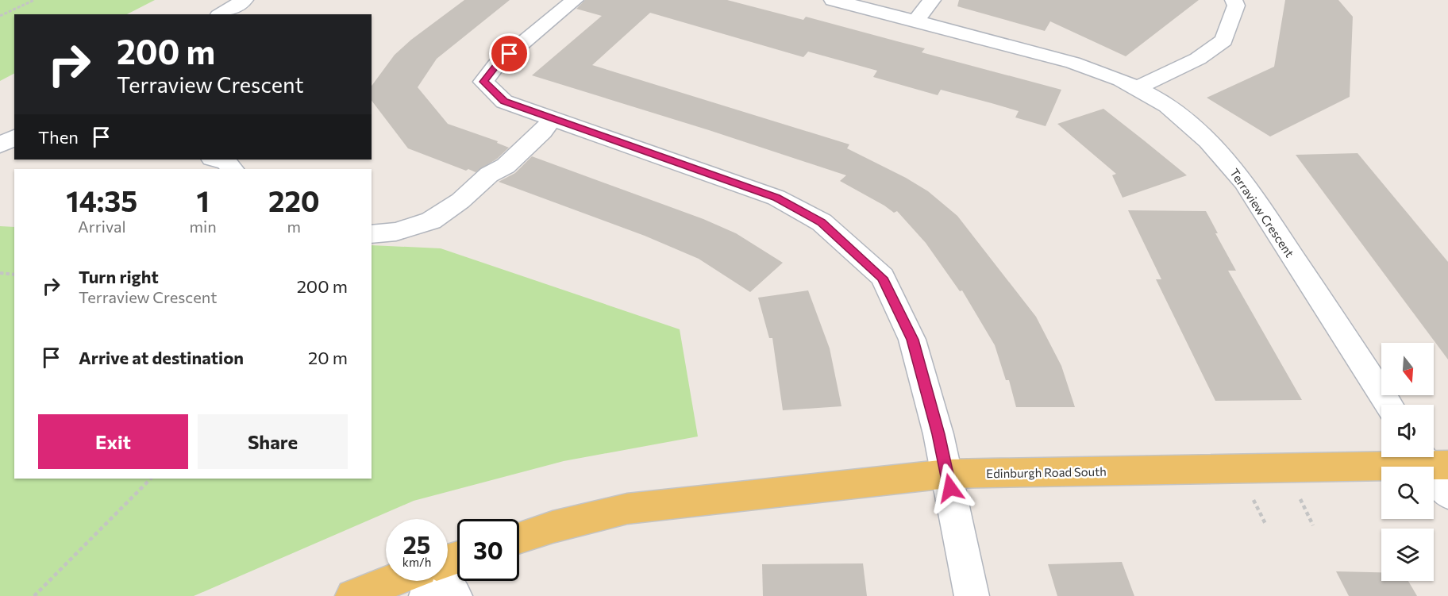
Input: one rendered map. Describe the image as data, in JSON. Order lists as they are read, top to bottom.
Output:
{
  "streets": {
    "main road": ["Edinburgh Road South"],
    "street": ["Terraview Crescent"]
  },
  "north": "bottom",
  "page": {
    "turn": ["200 m", "Terraview Crescent"],
    "then": "Then",
    "eta": [
      "14:35",
      "Arrival",
      "1",
      "min",
      "220",
      "m"
    ],
    "list": [
      {
        "name": "Turn right",
        "note": "Terraview Crescent",
        "value": "200 m"
      },
      {
        "name": "Arrive at destination",
        "value": "20 m"
      }
    ],
    "buttons": ["Exit", "Share"],
    "speed": "25 km/h",
    "limit": "30"
  }
}
